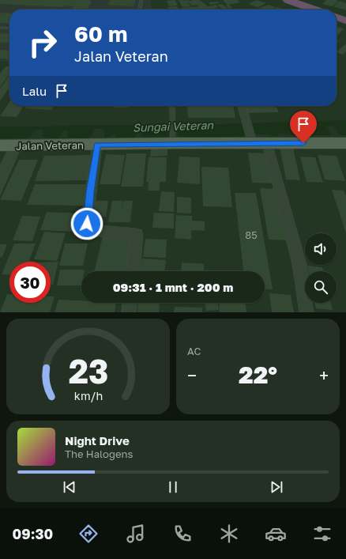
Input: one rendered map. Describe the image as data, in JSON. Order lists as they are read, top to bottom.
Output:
{
  "streets": {
    "main road": ["Jalan Veteran"]
  },
  "water": ["Sungai Veteran"],
  "house_numbers": ["85"],
  "page": {
    "turn": ["60 m", "Jalan Veteran"],
    "then": "Lalu",
    "limit": "30",
    "trip": "09:31 · 1 mnt · 200 m",
    "tile": "AC",
    "heat": ["−", "22°", "+"],
    "song": ["Night Drive", "The Halogens"],
    "tabs": "09:30",
    "gauge": ["23", "km/h"]
  }
}
